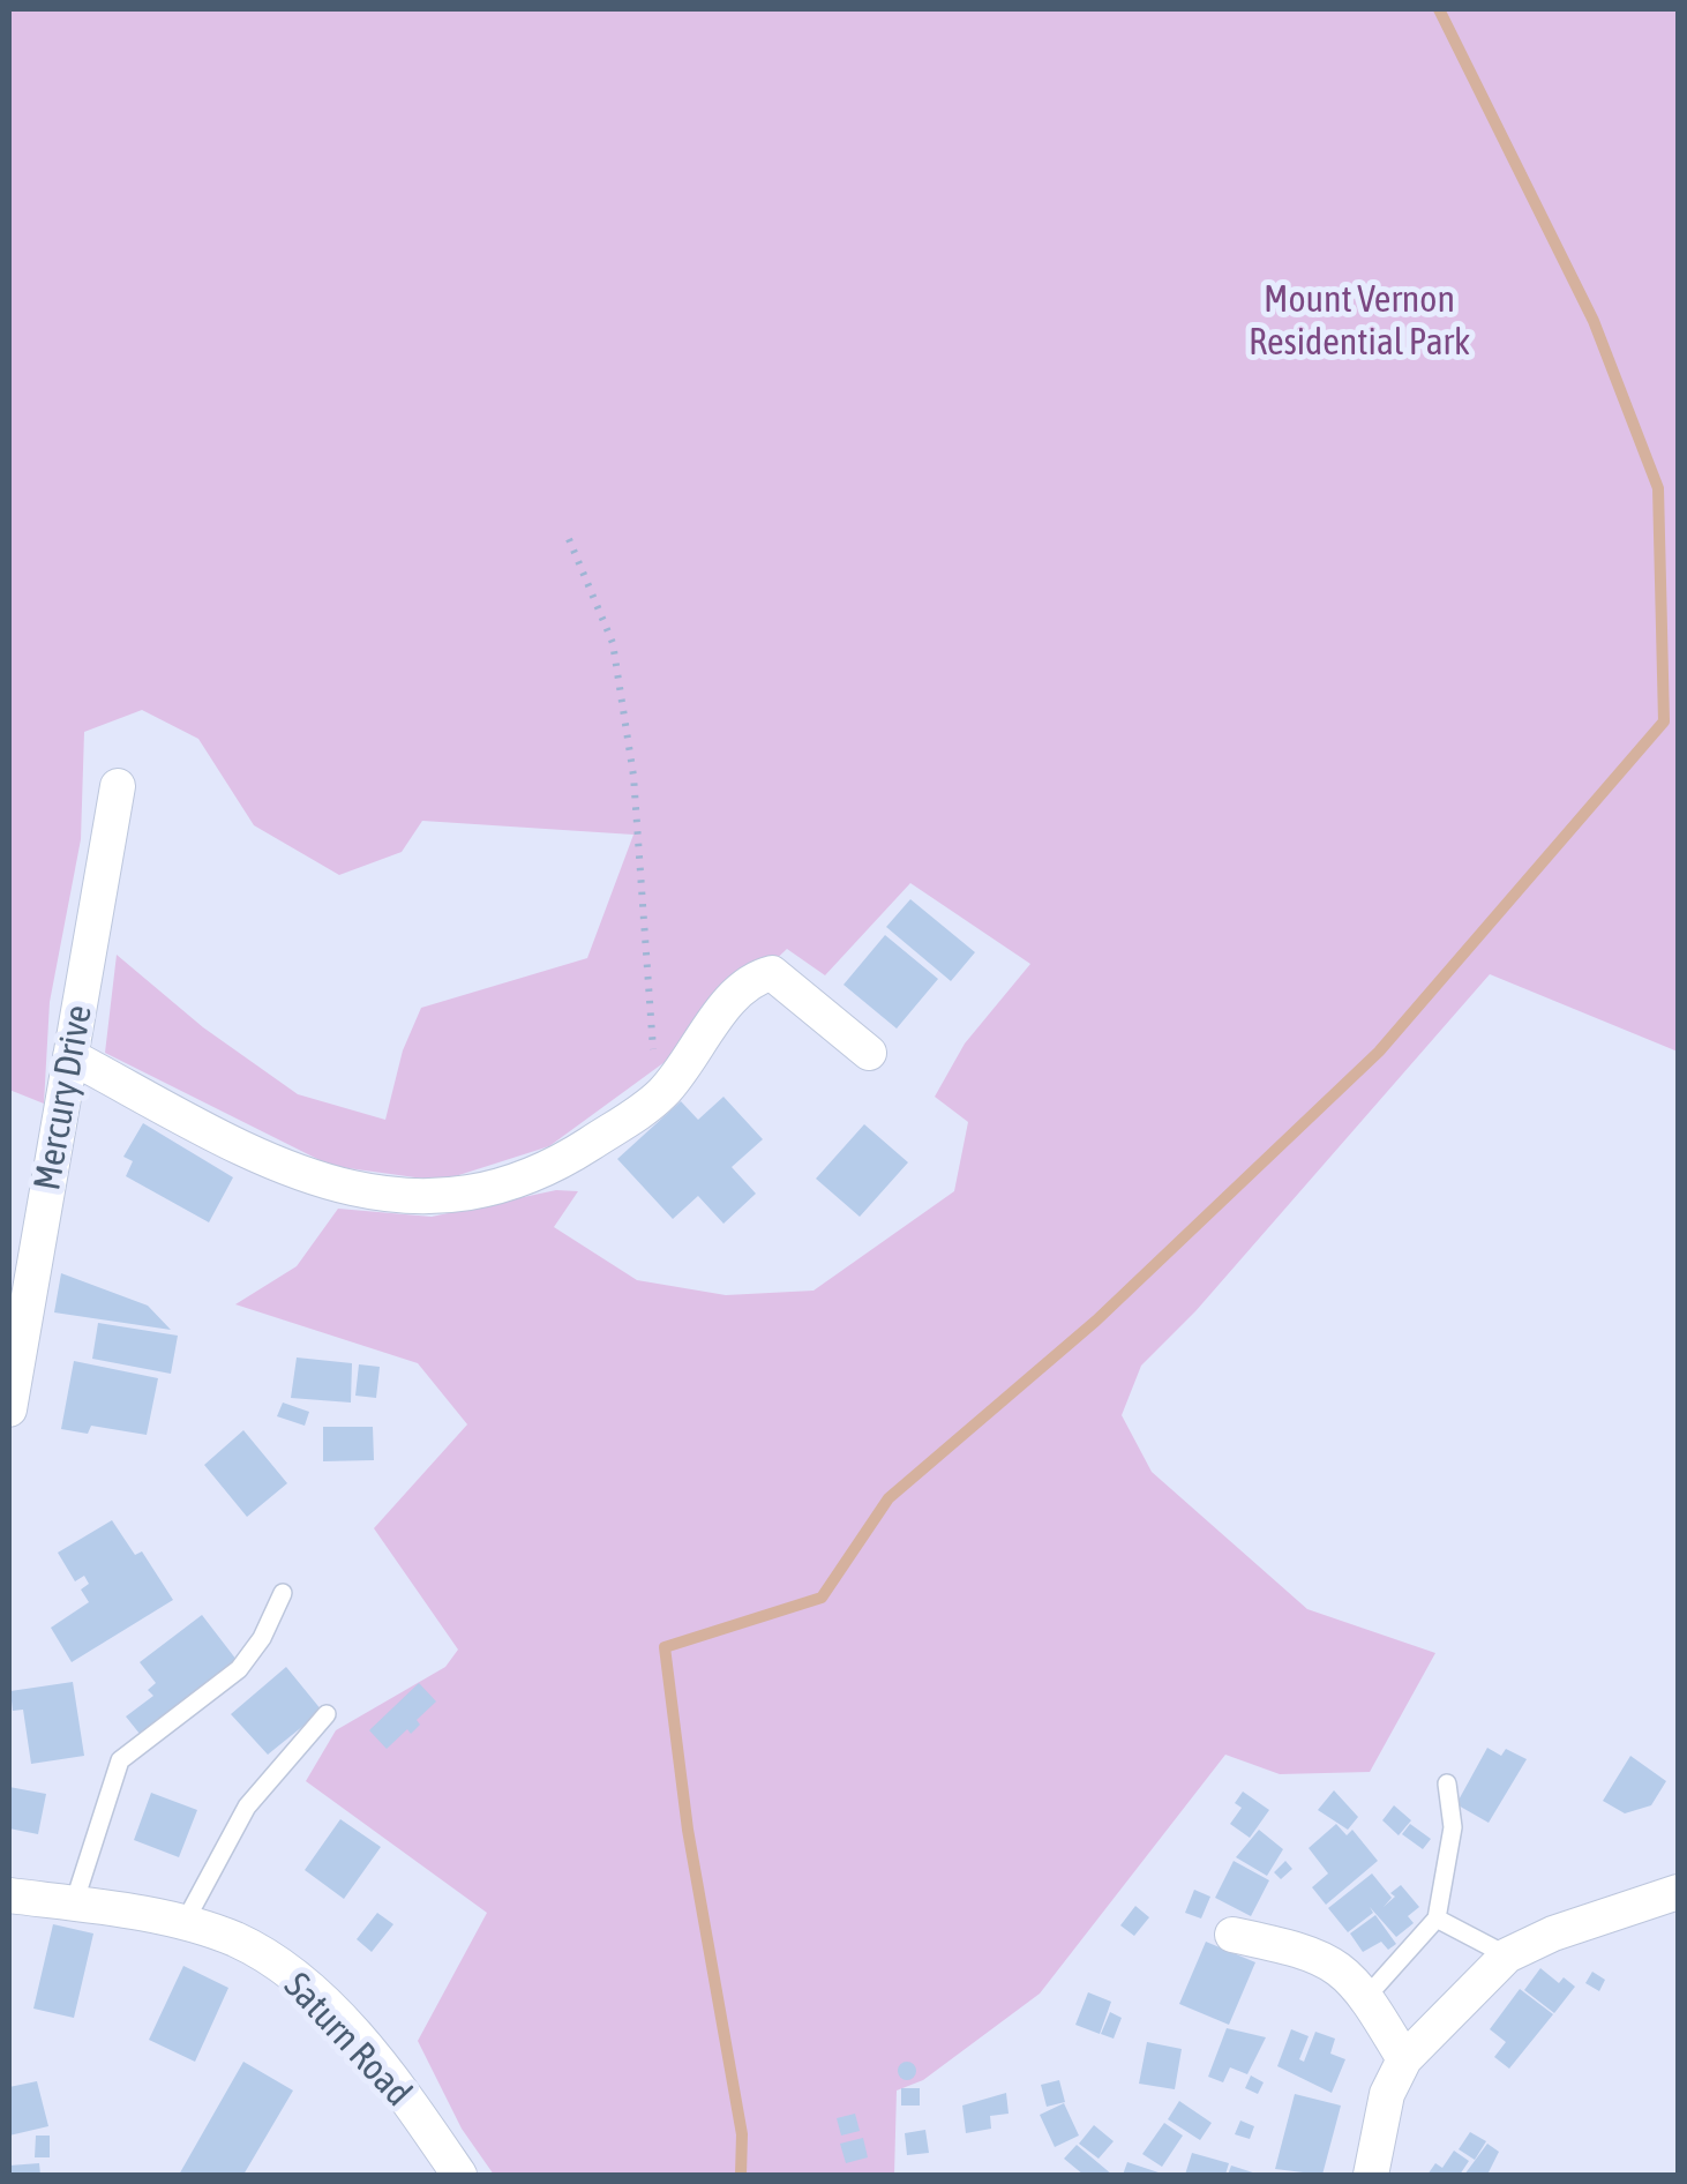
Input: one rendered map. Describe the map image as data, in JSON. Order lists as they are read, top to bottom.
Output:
{
  "streets": {
    "street": ["Mercury Drive", "Saturn Road"]
  },
  "parks": ["Mount Vernon Residential Park"]
}
